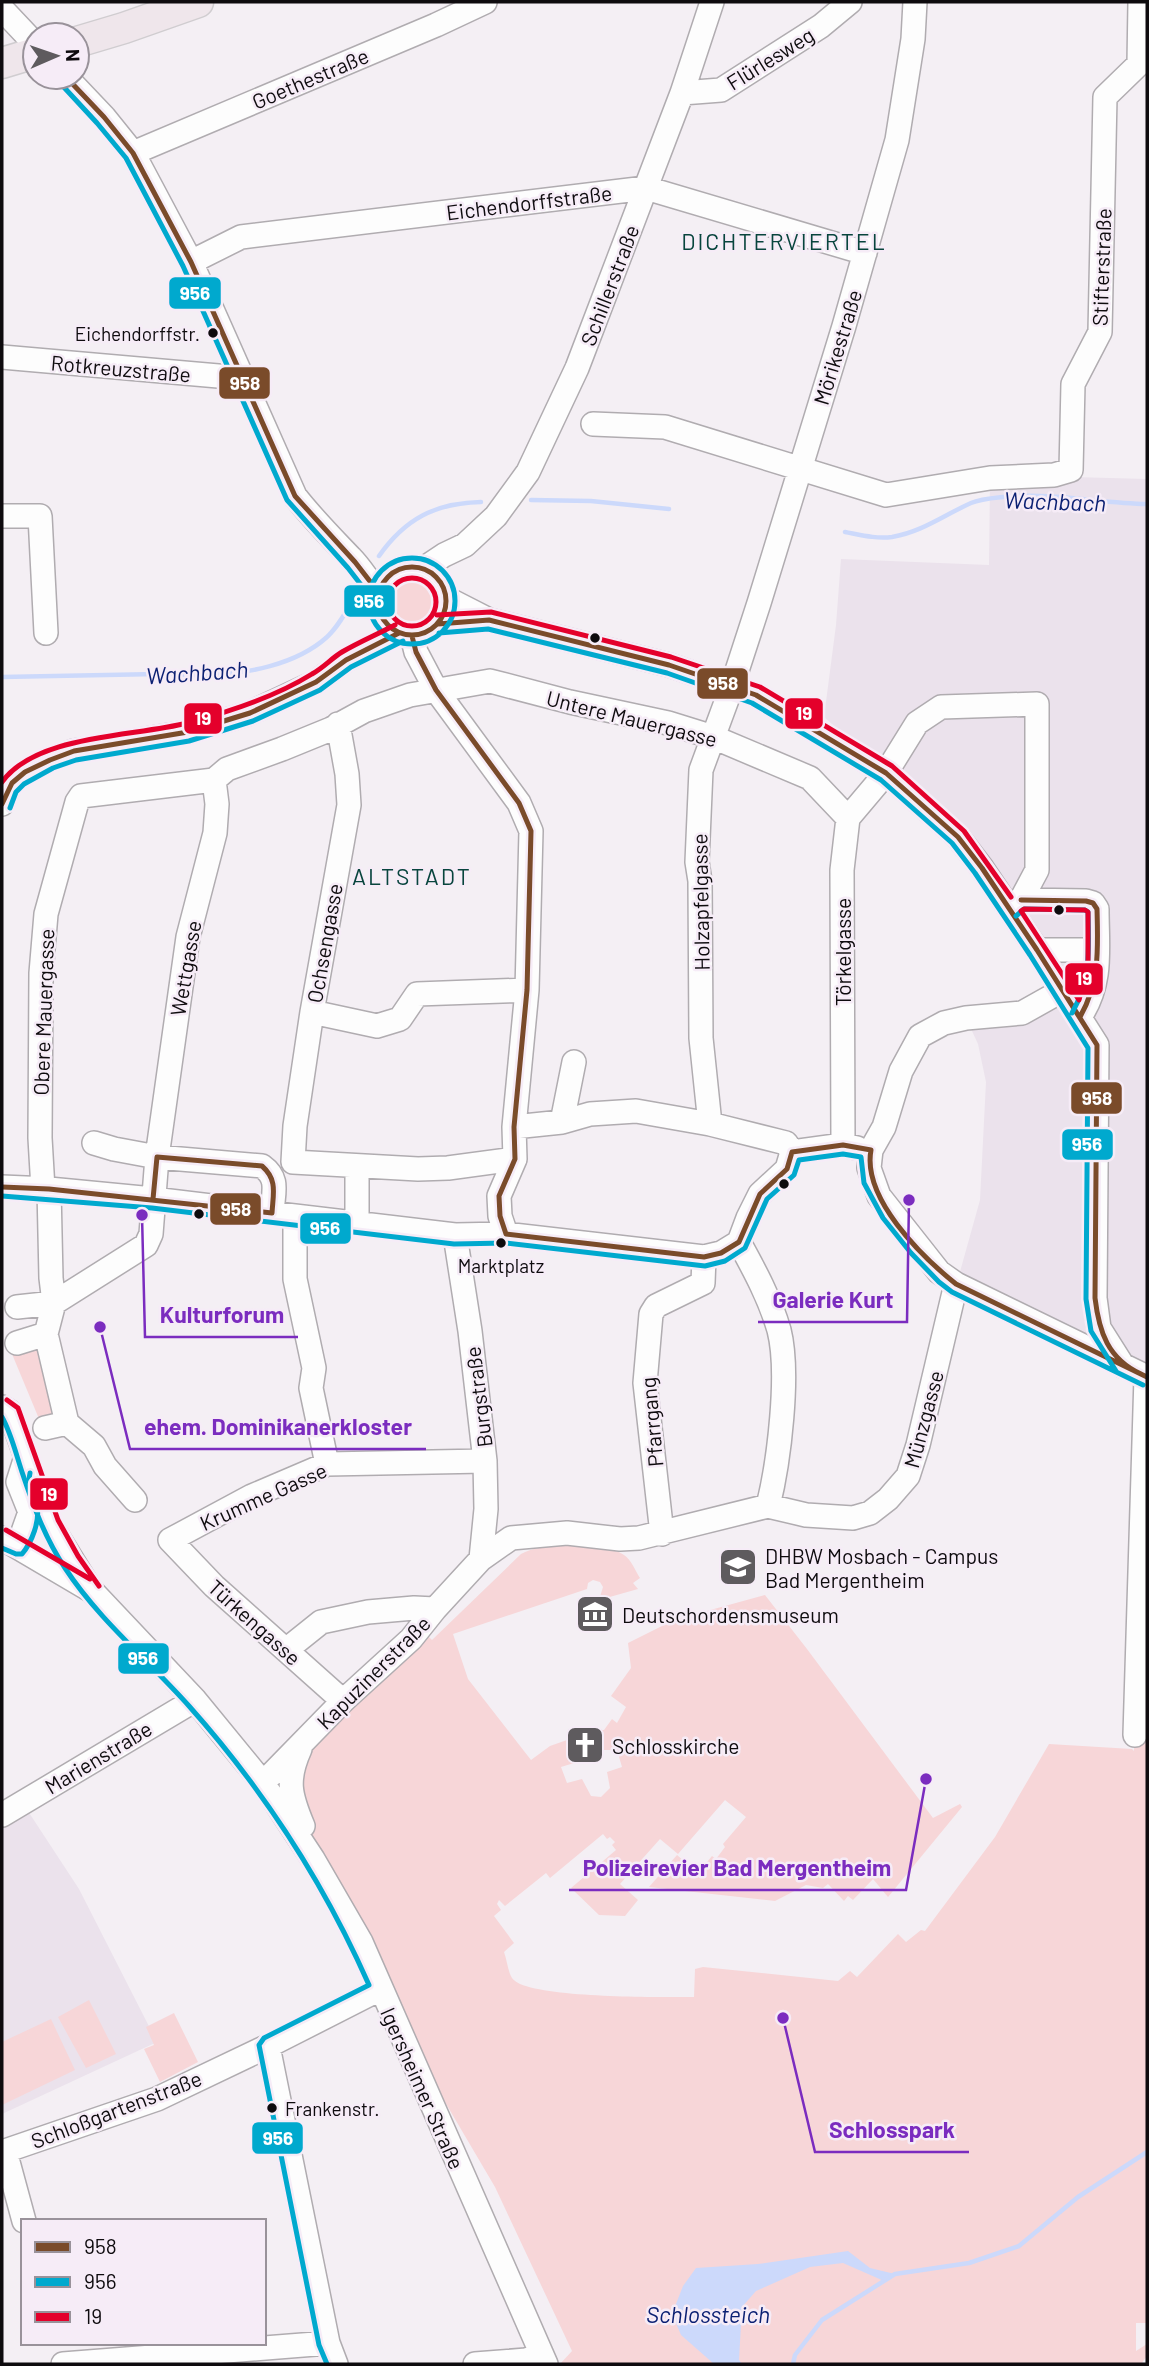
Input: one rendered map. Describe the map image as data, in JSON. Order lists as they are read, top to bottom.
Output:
{
  "streets": {
    "street": [
      "Flürlesweg",
      "Goethestraße",
      "Eichendorffstraße",
      "Stifterstraße",
      "Schillerstraße",
      "Mörikestraße",
      "Rotkreuzstraße",
      "Untere Mauergasse",
      "Holzapfelgasse",
      "Ochsengasse",
      "Törkelgasse",
      "Wettgasse",
      "Obere Mauergasse",
      "Burgstraße",
      "Münzgasse",
      "Pfarrgang",
      "Krumme Gasse",
      "Türkengasse",
      "Kapuzinerstraße",
      "Marienstraße",
      "Igersheimer Straße",
      "Schloßgartenstraße"
    ]
  },
  "crossings": [
    ["Flürlesweg", "Schillerstraße"],
    ["Eichendorffstraße", "Schillerstraße"],
    ["Eichendorffstraße", "Mörikestraße"],
    ["Stifterstraße", "Mörikestraße"],
    ["Mörikestraße", "Holzapfelgasse"],
    ["Untere Mauergasse", "Holzapfelgasse"],
    ["Untere Mauergasse", "Törkelgasse"],
    ["Untere Mauergasse", "Obere Mauergasse"],
    ["Ochsengasse", "Obere Mauergasse"],
    ["Wettgasse", "Obere Mauergasse"],
    ["Burgstraße", "Krumme Gasse"],
    ["Burgstraße", "Kapuzinerstraße"],
    ["Münzgasse", "Pfarrgang"],
    ["Münzgasse", "Kapuzinerstraße"],
    ["Pfarrgang", "Kapuzinerstraße"],
    ["Krumme Gasse", "Türkengasse"],
    ["Türkengasse", "Kapuzinerstraße"],
    ["Kapuzinerstraße", "Igersheimer Straße"],
    ["Marienstraße", "Igersheimer Straße"],
    ["Igersheimer Straße", "Schloßgartenstraße"]
  ],
  "districts": ["DICHTERVIERTEL", "ALTSTADT"],
  "water": ["Wachbach", "Schlossteich"],
  "places": {
    "other": [
      "Eichendorffstr.",
      "Galerie Kurt",
      "Kulturforum",
      "Marktplatz",
      "ehem. Dominikanerkloster",
      "Polizeirevier Bad Mergentheim",
      "Schlosspark",
      "Frankenstr."
    ],
    "school or university": ["DHBW Mosbach - Campus Bad Mergentheim"],
    "museum": ["Deutschordensmuseum"],
    "church": ["Schlosskirche"]
  },
  "lines": ["transit line 958", "transit line 956", "transit line 19"],
  "legend": ["958", "956", "19"],
  "north": "right"
}
